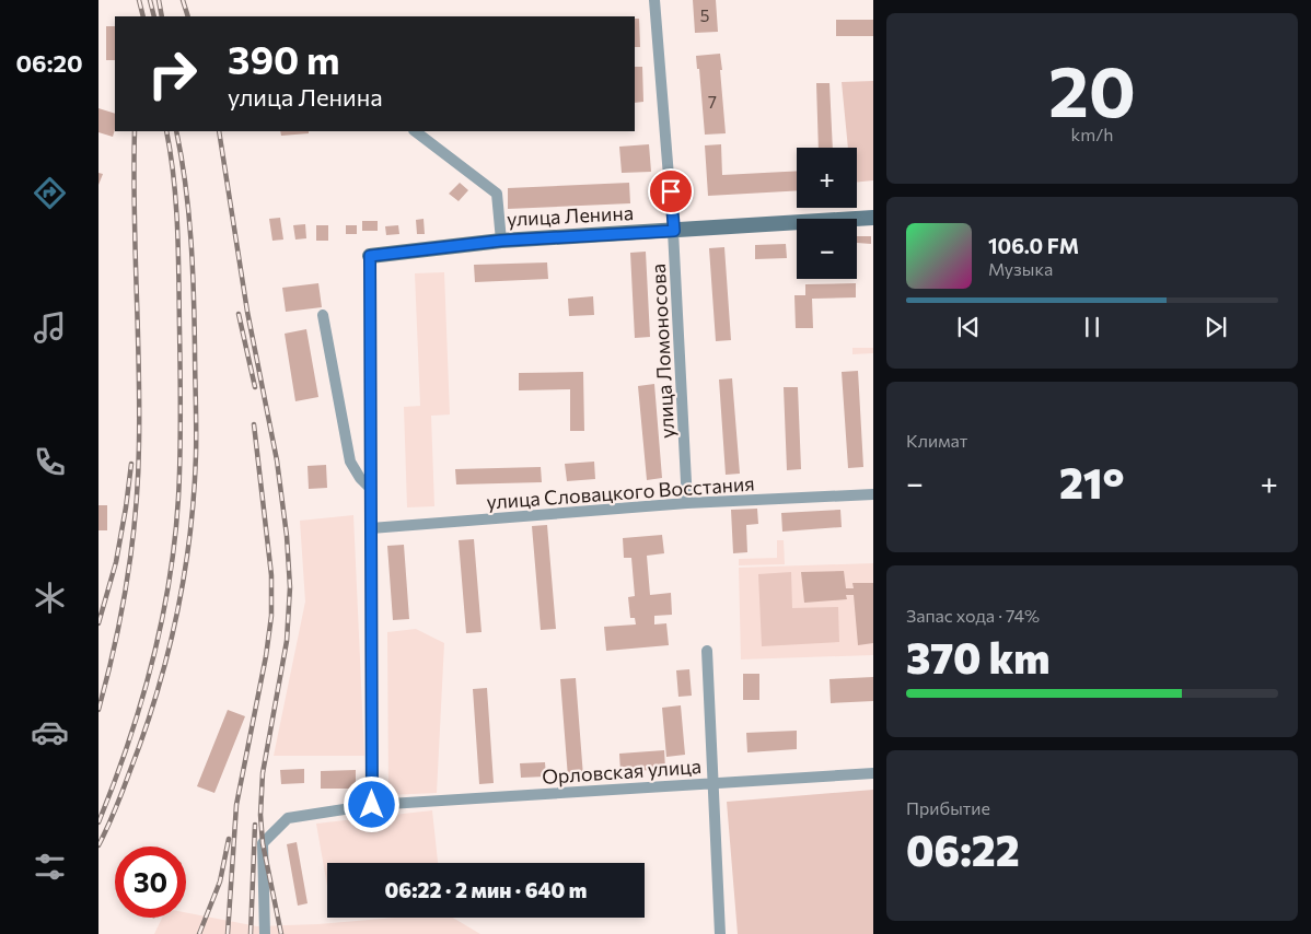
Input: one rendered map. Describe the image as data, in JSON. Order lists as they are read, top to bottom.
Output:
{
  "streets": {
    "main road": ["улица Ленина"],
    "street": ["улица Ломоносова", "улица Словацкого Восстания", "Орловская улица"]
  },
  "crossings": [
    ["улица Ленина", "улица Ломоносова"],
    ["улица Ломоносова", "улица Словацкого Восстания"]
  ],
  "house_numbers": ["5", "7"],
  "page": {
    "tabs": "06:20",
    "tile": [
      ["20", "km/h"],
      "Климат",
      ["Запас хода · 74%", "370 km"],
      ["Прибытие", "06:22"]
    ],
    "turn": ["390 m", "улица Ленина"],
    "map_buttons": ["+", "−"],
    "song": ["106.0 FM", "Музыка"],
    "heat": ["−", "21°", "+"],
    "limit": "30",
    "trip": "06:22 · 2 мин · 640 m"
  }
}
